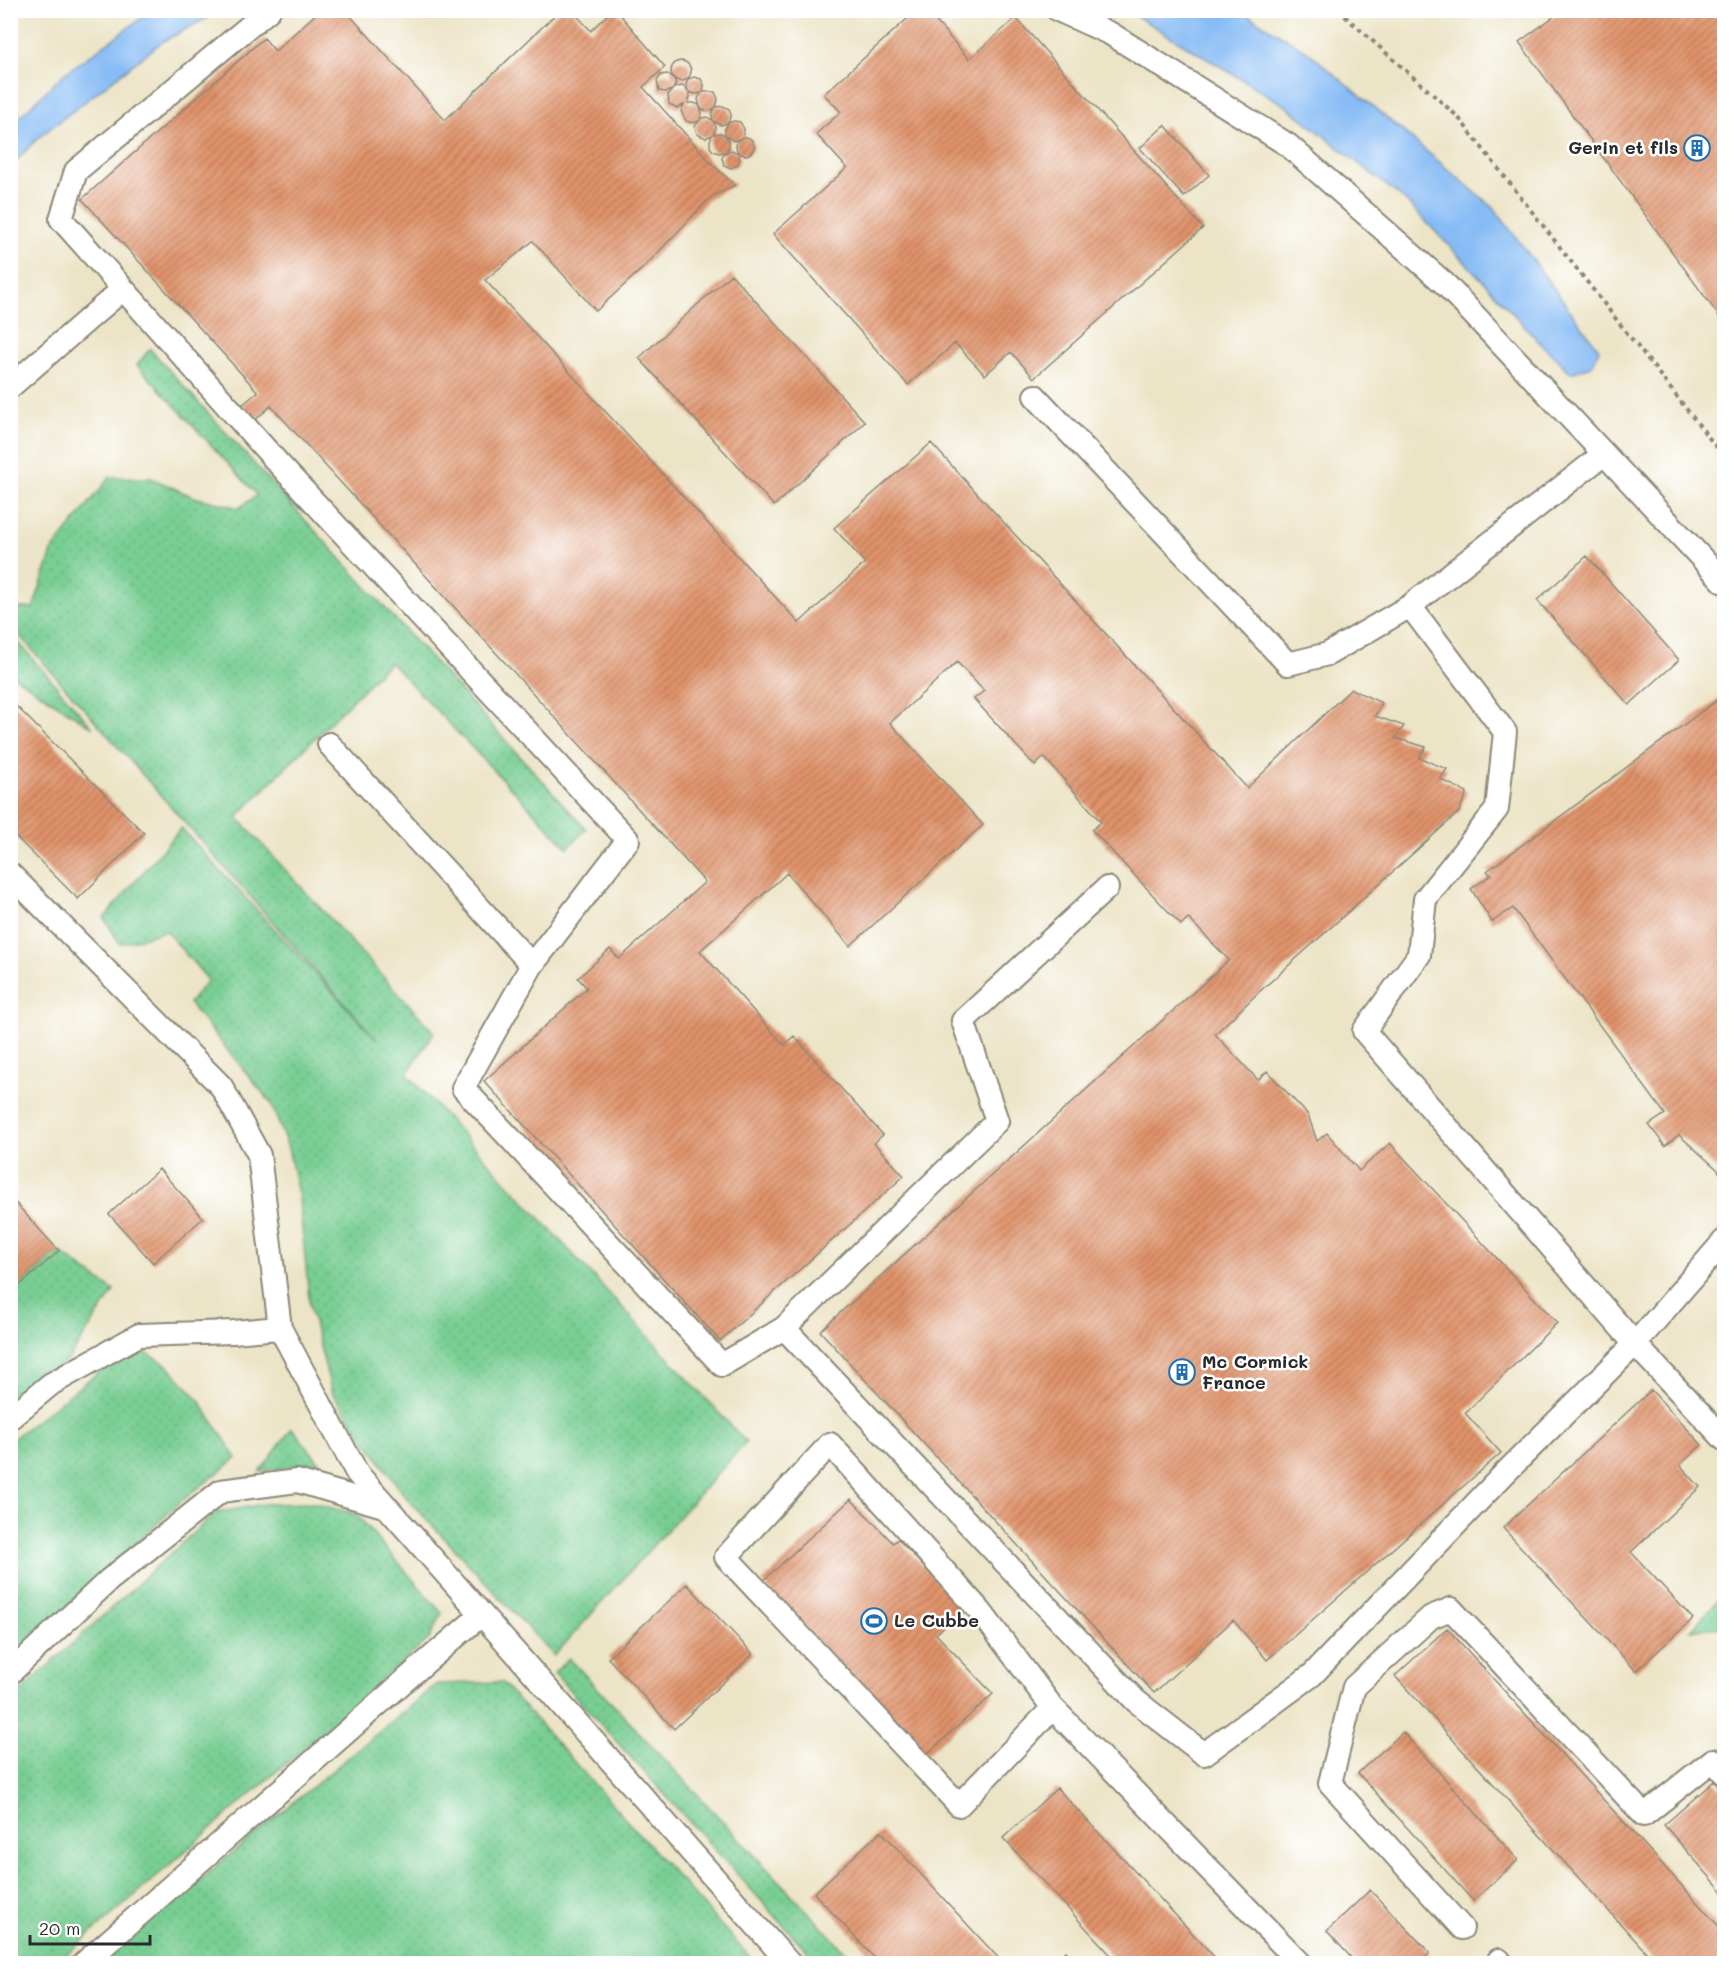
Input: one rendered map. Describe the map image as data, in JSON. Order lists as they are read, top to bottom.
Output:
{
  "places": {
    "building": ["Gerin et fils", "Mc Cormick France"],
    "sports": ["Le Cubbe"]
  },
  "scale_bar": "20 m"
}
